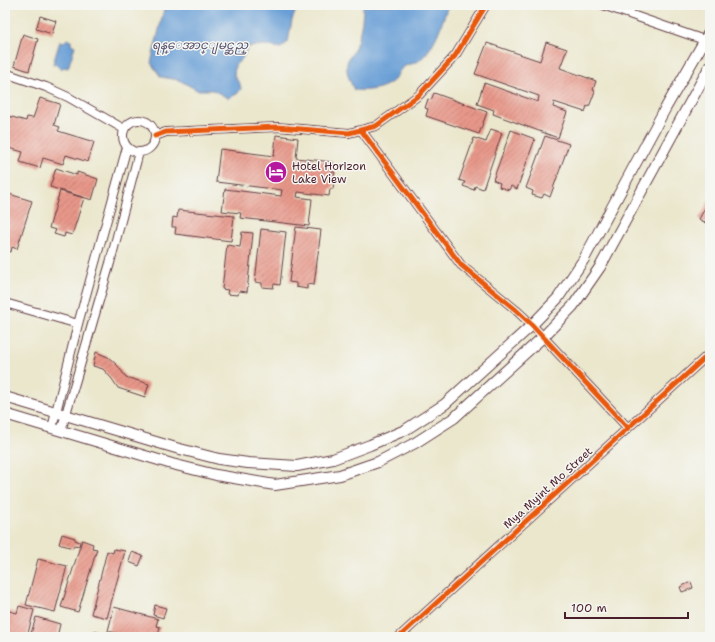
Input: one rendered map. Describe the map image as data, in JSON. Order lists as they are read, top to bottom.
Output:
{
  "streets": {
    "street": ["Mya Myint Mo Street"]
  },
  "water": ["ရန္ေအာင္ျမင္ဆည္"],
  "places": {
    "hotel": ["Hotel Horizon Lake View"]
  },
  "scale_bar": "100 m"
}
